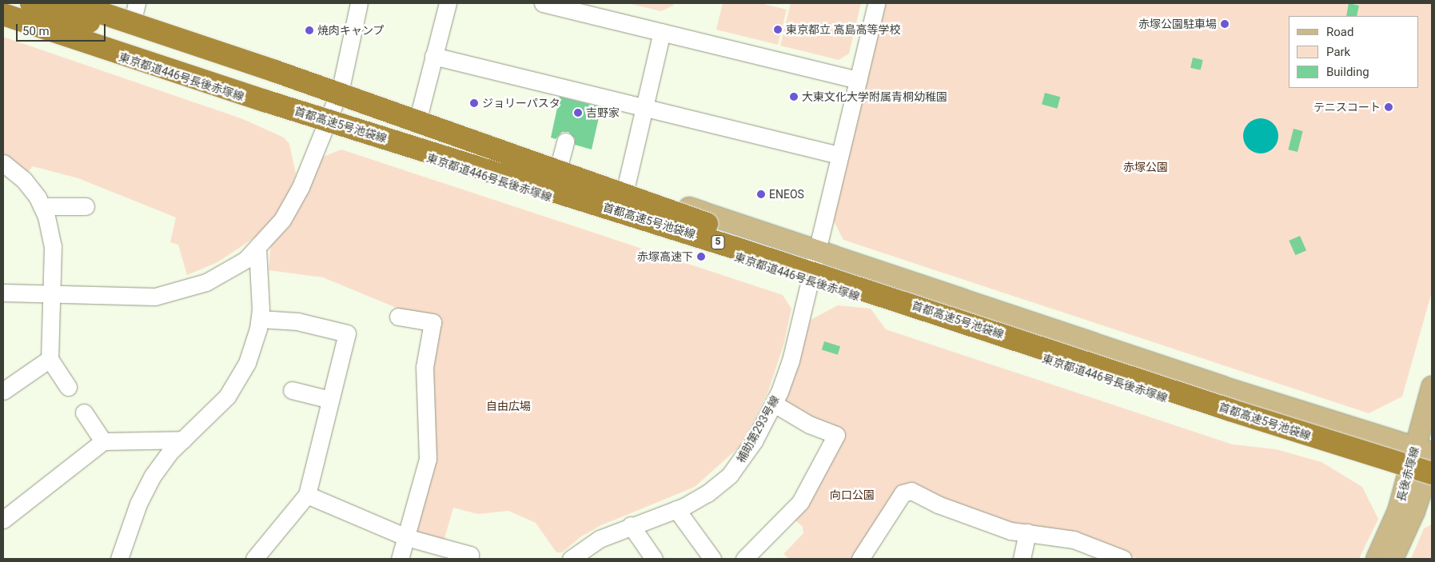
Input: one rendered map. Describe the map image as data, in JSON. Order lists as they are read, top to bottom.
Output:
{
  "streets": {
    "highway": ["首都高速5号池袋線", "5"],
    "main road": ["東京都道446号長後赤塚線", "長後赤塚線"],
    "street": ["補助第293号線"]
  },
  "crossings": [
    ["東京都道446号長後赤塚線", "首都高速5号池袋線"],
    ["東京都道446号長後赤塚線", "補助第293号線"],
    ["東京都道446号長後赤塚線", "長後赤塚線"],
    ["首都高速5号池袋線", "長後赤塚線"]
  ],
  "parks": ["赤塚公園", "自由広場", "向口公園"],
  "places": [
    "赤塚公園駐車場",
    "東京都立 高島高等学校",
    "焼肉キャンプ",
    "大東文化大学附属青桐幼稚園",
    "ジョリーパスタ",
    "テニスコート",
    "吉野家",
    "ENEOS",
    "赤塚高速下"
  ],
  "legend": ["Road", "Park", "Building"],
  "scale_bar": "50 m"
}
